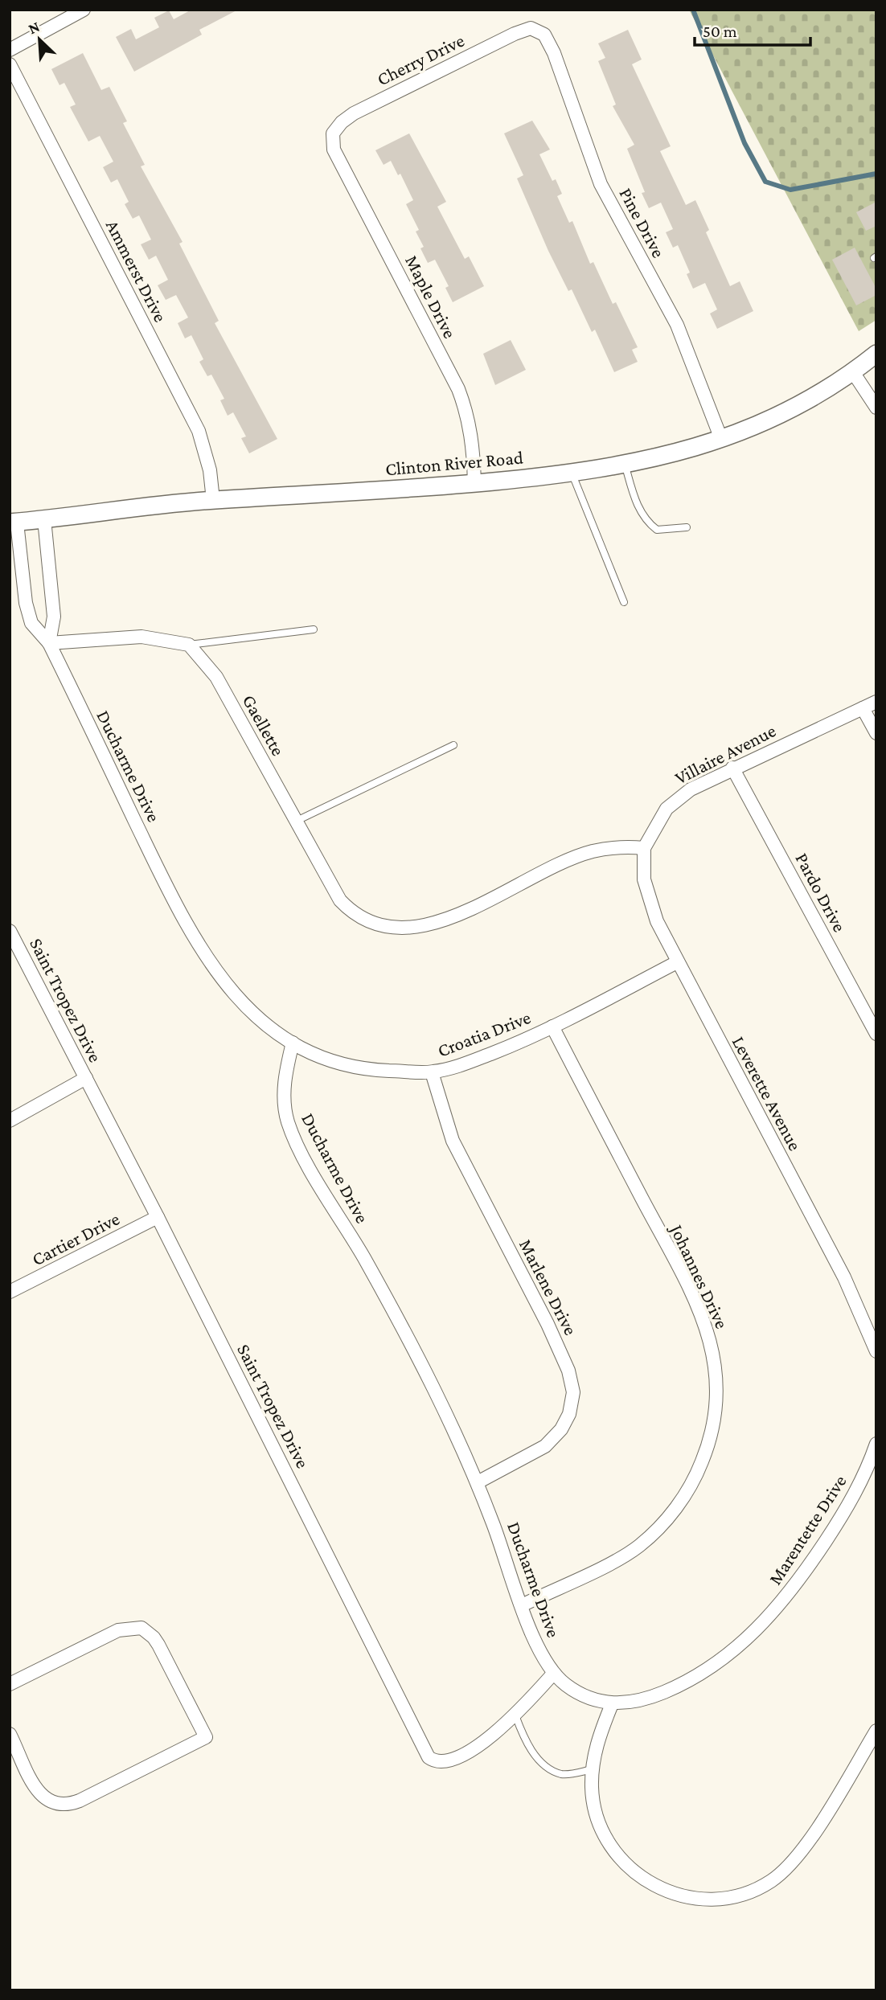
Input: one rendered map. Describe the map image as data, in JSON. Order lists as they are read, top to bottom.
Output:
{
  "streets": {
    "street": [
      "Cherry Drive",
      "Pine Drive",
      "Ammerst Drive",
      "Maple Drive",
      "Clinton River Road",
      "Gaellette",
      "Villaire Avenue",
      "Ducharme Drive",
      "Pardo Drive",
      "Saint Tropez Drive",
      "Croatia Drive",
      "Leverette Avenue",
      "Cartier Drive",
      "Johannes Drive",
      "Marlene Drive",
      "Marentette Drive"
    ]
  },
  "crossings": [
    ["Cherry Drive", "Pine Drive"],
    ["Cherry Drive", "Maple Drive"],
    ["Pine Drive", "Clinton River Road"],
    ["Ammerst Drive", "Clinton River Road"],
    ["Maple Drive", "Clinton River Road"],
    ["Clinton River Road", "Ducharme Drive"],
    ["Gaellette", "Villaire Avenue"],
    ["Gaellette", "Leverette Avenue"],
    ["Villaire Avenue", "Pardo Drive"],
    ["Villaire Avenue", "Leverette Avenue"],
    ["Ducharme Drive", "Saint Tropez Drive"],
    ["Ducharme Drive", "Croatia Drive"],
    ["Ducharme Drive", "Johannes Drive"],
    ["Ducharme Drive", "Marlene Drive"],
    ["Ducharme Drive", "Marentette Drive"],
    ["Saint Tropez Drive", "Cartier Drive"],
    ["Croatia Drive", "Leverette Avenue"],
    ["Croatia Drive", "Johannes Drive"],
    ["Croatia Drive", "Marlene Drive"]
  ],
  "scale_bar": "50 m",
  "north": "top left"
}
